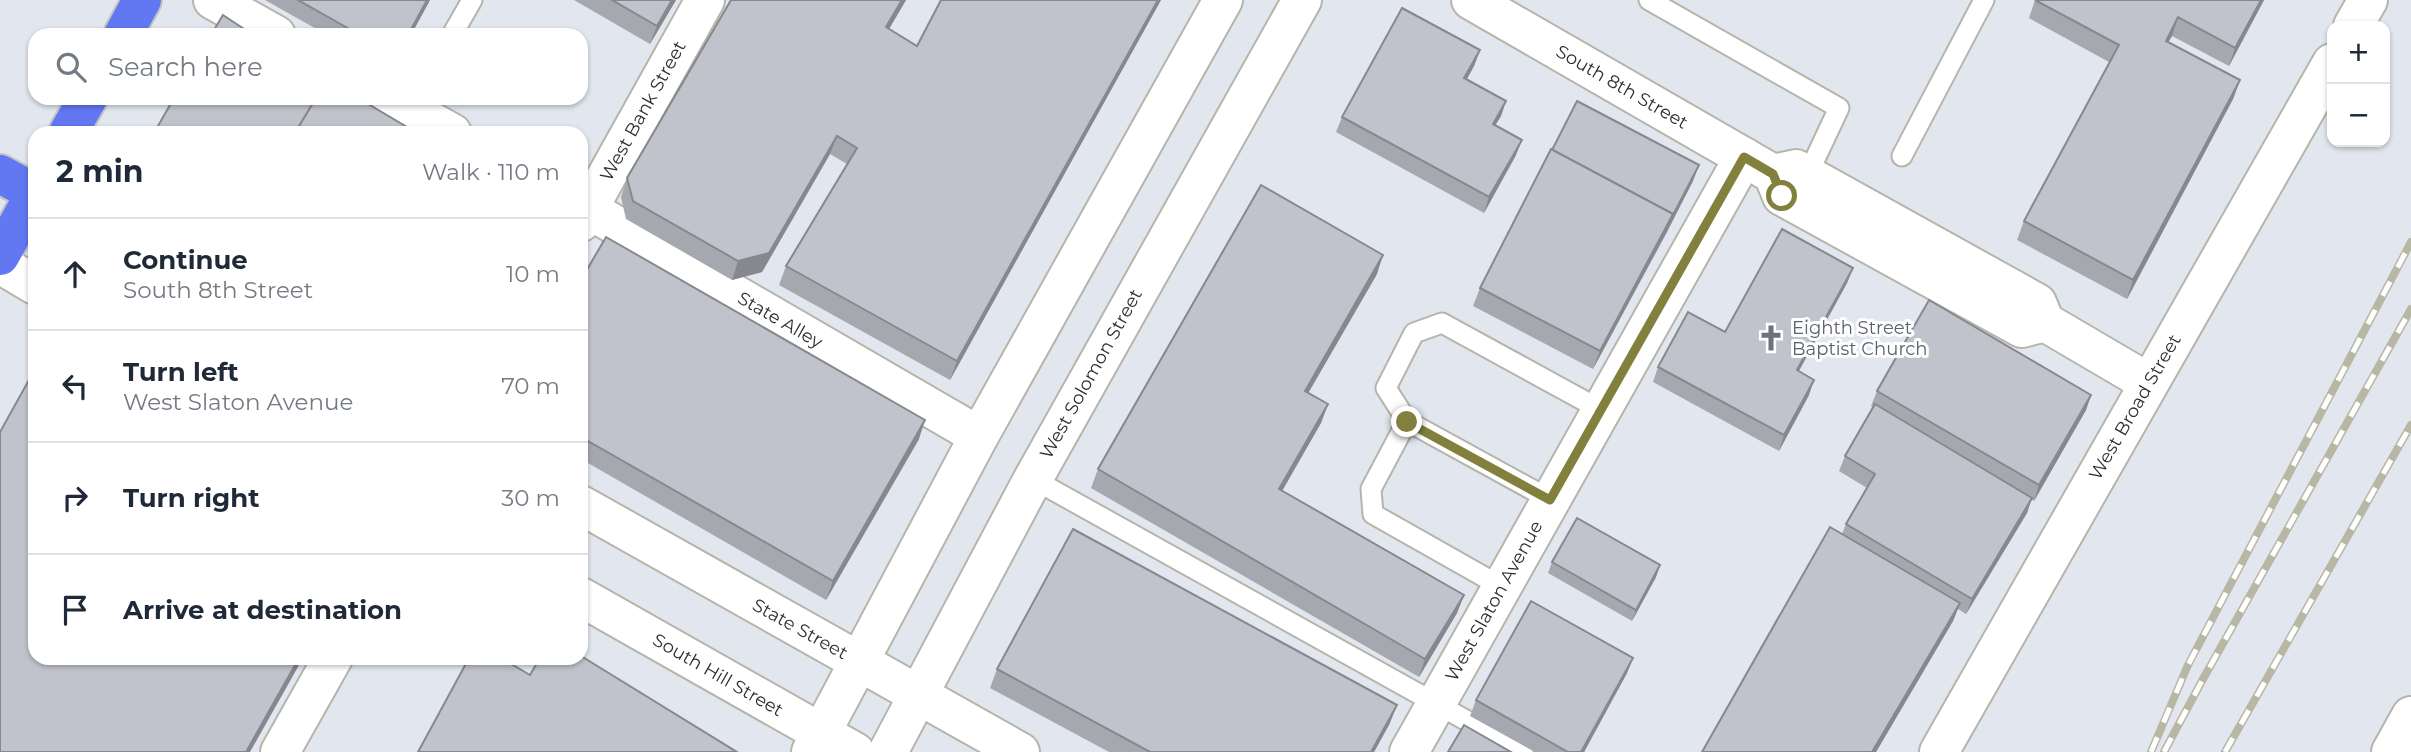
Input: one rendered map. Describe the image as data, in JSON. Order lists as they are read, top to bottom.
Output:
{
  "streets": {
    "street": [
      "South 8th Street",
      "West Bank Street",
      "State Alley",
      "West Solomon Street",
      "West Broad Street",
      "West Slaton Avenue",
      "State Street",
      "South Hill Street"
    ]
  },
  "crossings": [
    ["South 8th Street", "West Broad Street"],
    ["South 8th Street", "West Slaton Avenue"],
    ["West Solomon Street", "State Street"]
  ],
  "places": {
    "church": ["Eighth Street Baptist Church"]
  },
  "page": {
    "map_buttons": ["+", "−"],
    "search": "Search here",
    "heading": ["2 min", "Walk · 110 m"],
    "list": [
      ["Continue", "South 8th Street", "10 m"],
      ["Turn left", "West Slaton Avenue", "70 m"],
      ["Turn right", "30 m"],
      "Arrive at destination"
    ]
  }
}
